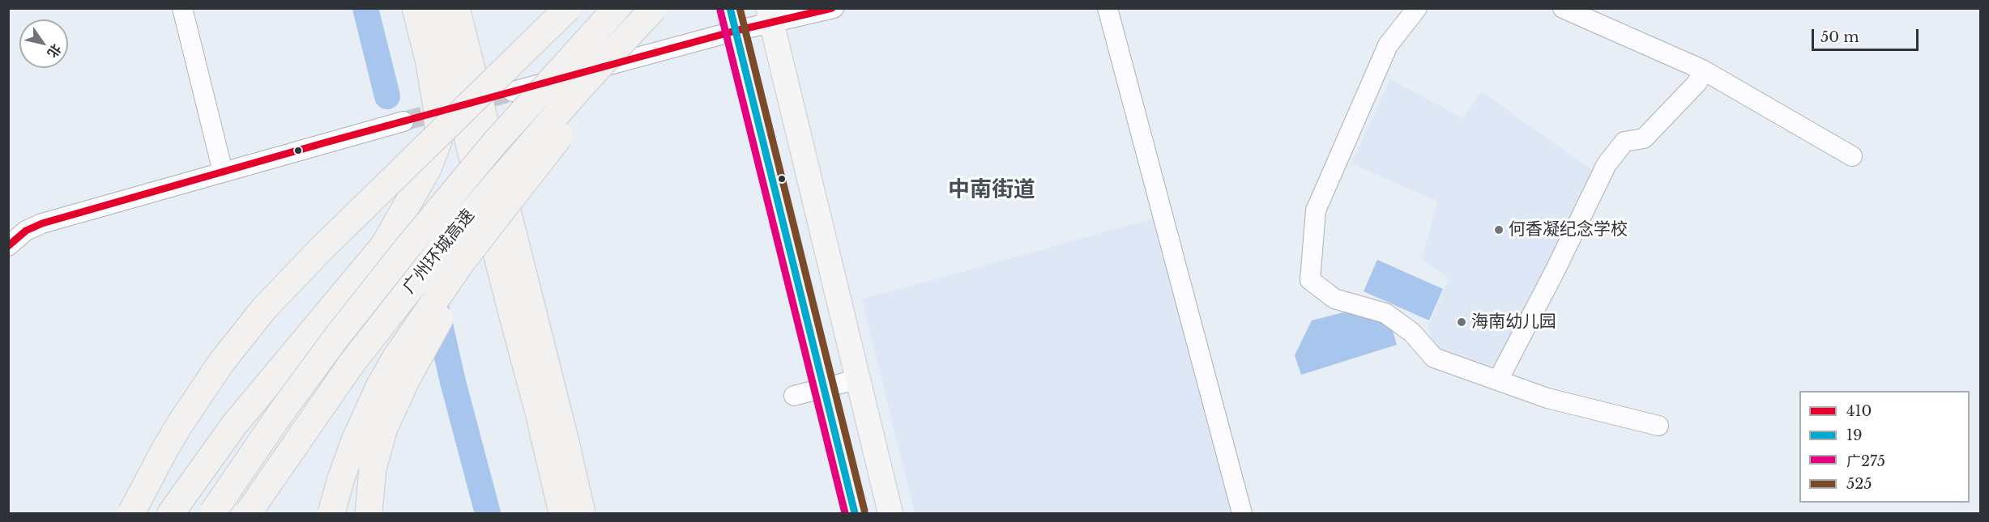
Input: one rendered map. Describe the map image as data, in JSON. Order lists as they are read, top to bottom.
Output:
{
  "streets": {
    "highway": ["广州环城高速"]
  },
  "districts": ["中南街道"],
  "places": ["何香凝纪念学校", "海南幼儿园"],
  "lines": [
    "transit line 410",
    "transit line 19",
    "transit line 525",
    "transit line 广275"
  ],
  "legend": [
    "410",
    "19",
    "广275",
    "525"
  ],
  "scale_bar": "50 m",
  "north": "bottom right"
}
